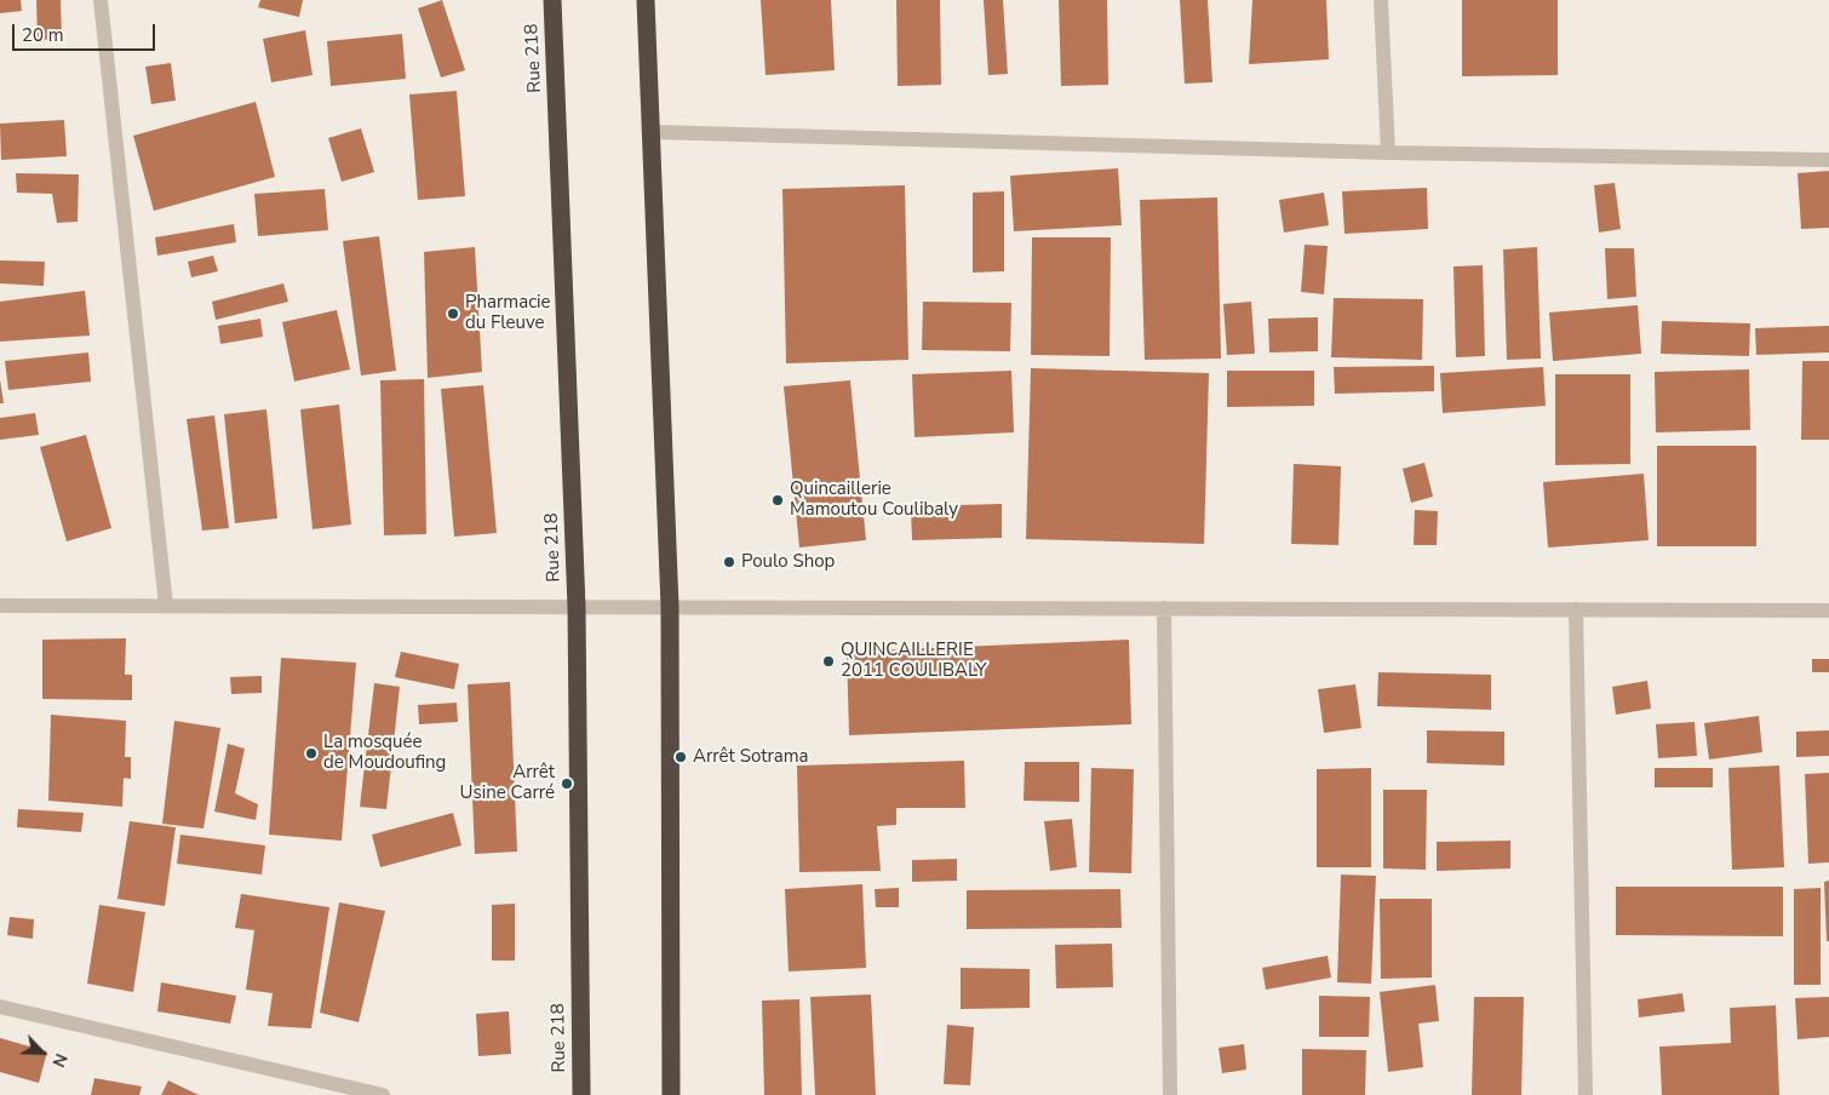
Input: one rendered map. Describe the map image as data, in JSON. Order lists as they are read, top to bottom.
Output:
{
  "streets": {
    "highway": ["Rue 218"]
  },
  "places": [
    "Pharmacie du Fleuve",
    "Quincaillerie Mamoutou Coulibaly",
    "Poulo Shop",
    "QUINCAILLERIE 2011 COULIBALY",
    "La mosquée de Moudoufing",
    "Arrêt Sotrama",
    "Arrêt Usine Carré"
  ],
  "scale_bar": "20 m",
  "north": "bottom right"
}
